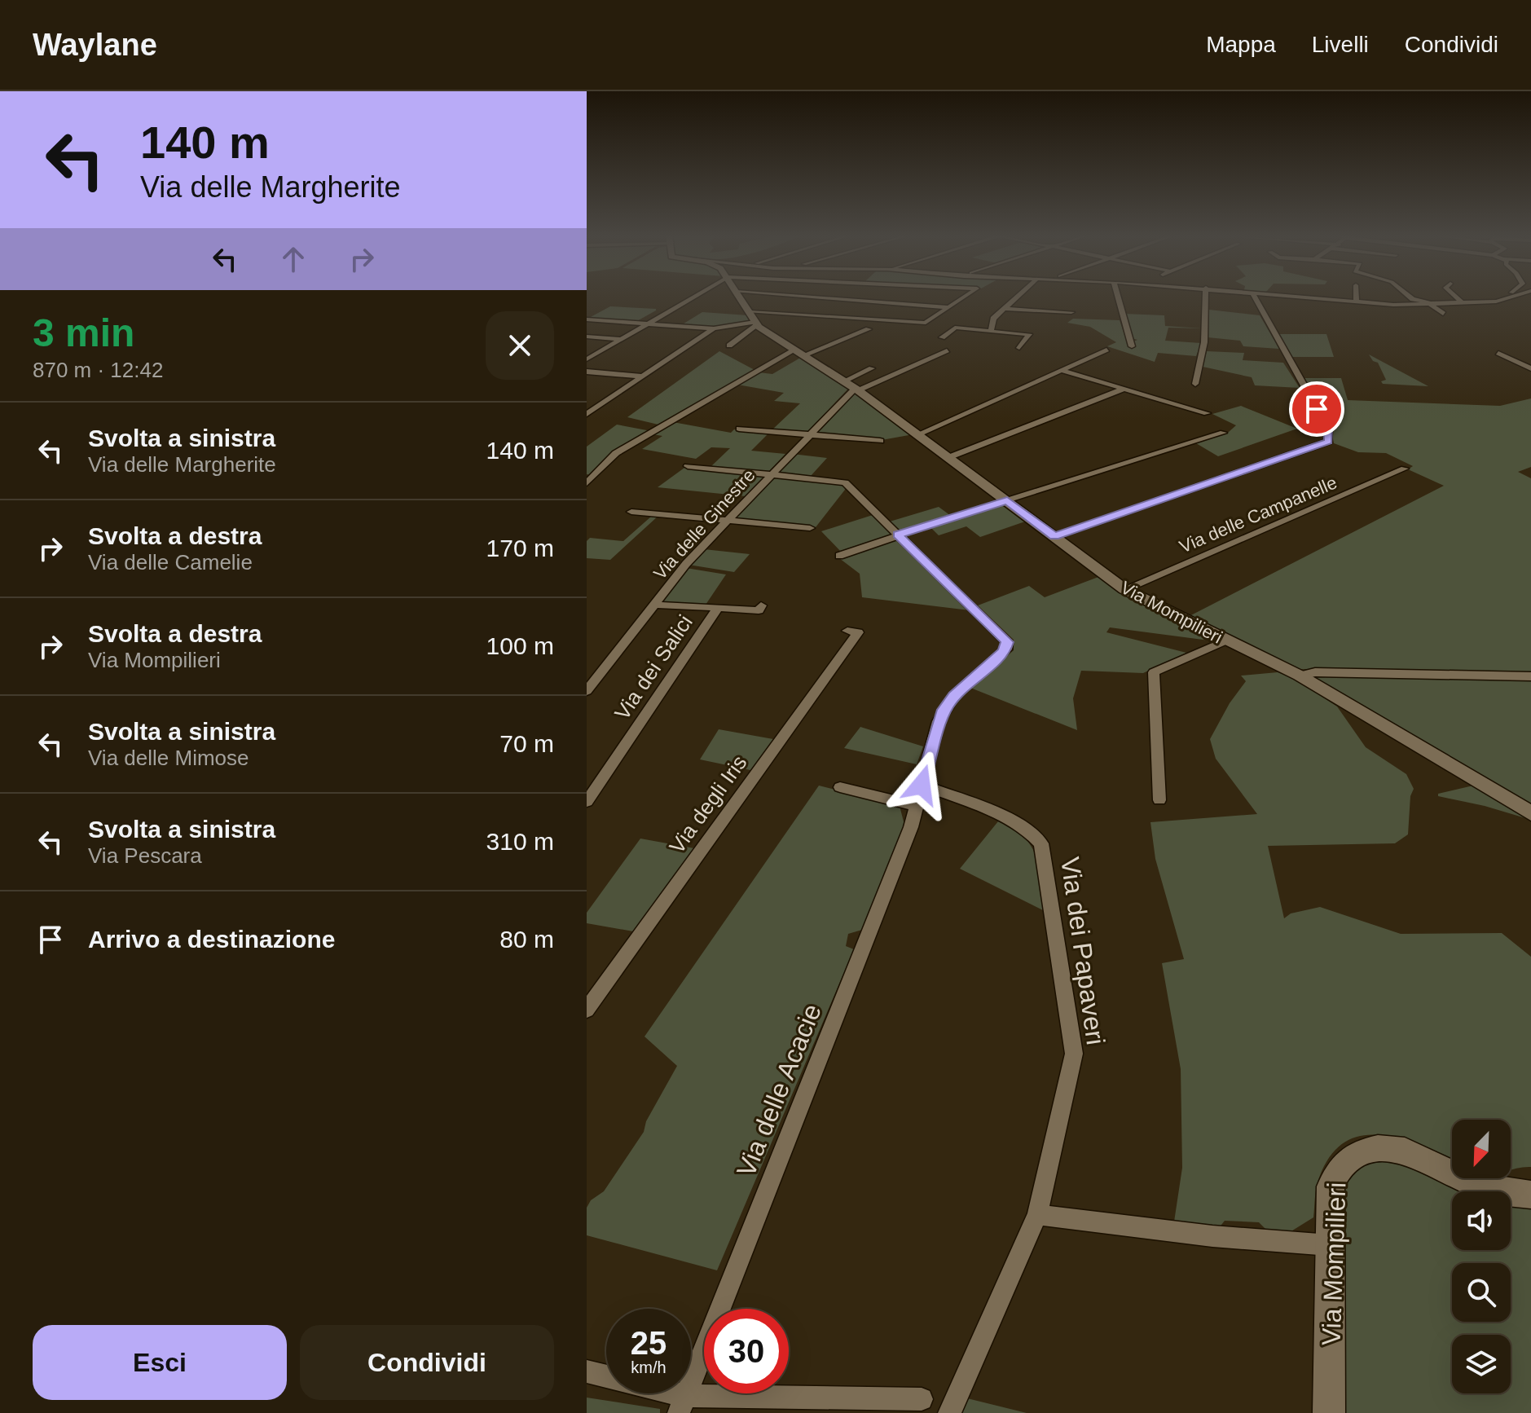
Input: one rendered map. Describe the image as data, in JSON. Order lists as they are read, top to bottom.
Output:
{
  "streets": {
    "street": [
      "Via delle Campanelle",
      "Via delle Ginestre",
      "Via Mompilieri",
      "Via dei Salici",
      "Via degli Iris",
      "Via dei Papaveri",
      "Via delle Acacie"
    ]
  },
  "crossings": [
    ["Via delle Campanelle", "Via Mompilieri"],
    ["Via delle Ginestre", "Via Mompilieri"],
    ["Via delle Ginestre", "Via dei Salici"],
    ["Via dei Papaveri", "Via delle Acacie"]
  ],
  "north": "bottom left",
  "page": {
    "header": "Waylane",
    "nav": ["Mappa", "Livelli", "Condividi"],
    "turn": ["140 m", "Via delle Margherite"],
    "heading": ["3 min", "870 m · 12:42"],
    "list": [
      {
        "name": "Svolta a sinistra",
        "note": "Via delle Margherite",
        "value": "140 m"
      },
      {
        "name": "Svolta a destra",
        "note": "Via delle Camelie",
        "value": "170 m"
      },
      {
        "name": "Svolta a destra",
        "note": "Via Mompilieri",
        "value": "100 m"
      },
      {
        "name": "Svolta a sinistra",
        "note": "Via delle Mimose",
        "value": "70 m"
      },
      {
        "name": "Svolta a sinistra",
        "note": "Via Pescara",
        "value": "310 m"
      },
      {
        "name": "Arrivo a destinazione",
        "value": "80 m"
      }
    ],
    "speed": "25 km/h",
    "limit": "30",
    "buttons": ["Esci", "Condividi"]
  }
}
